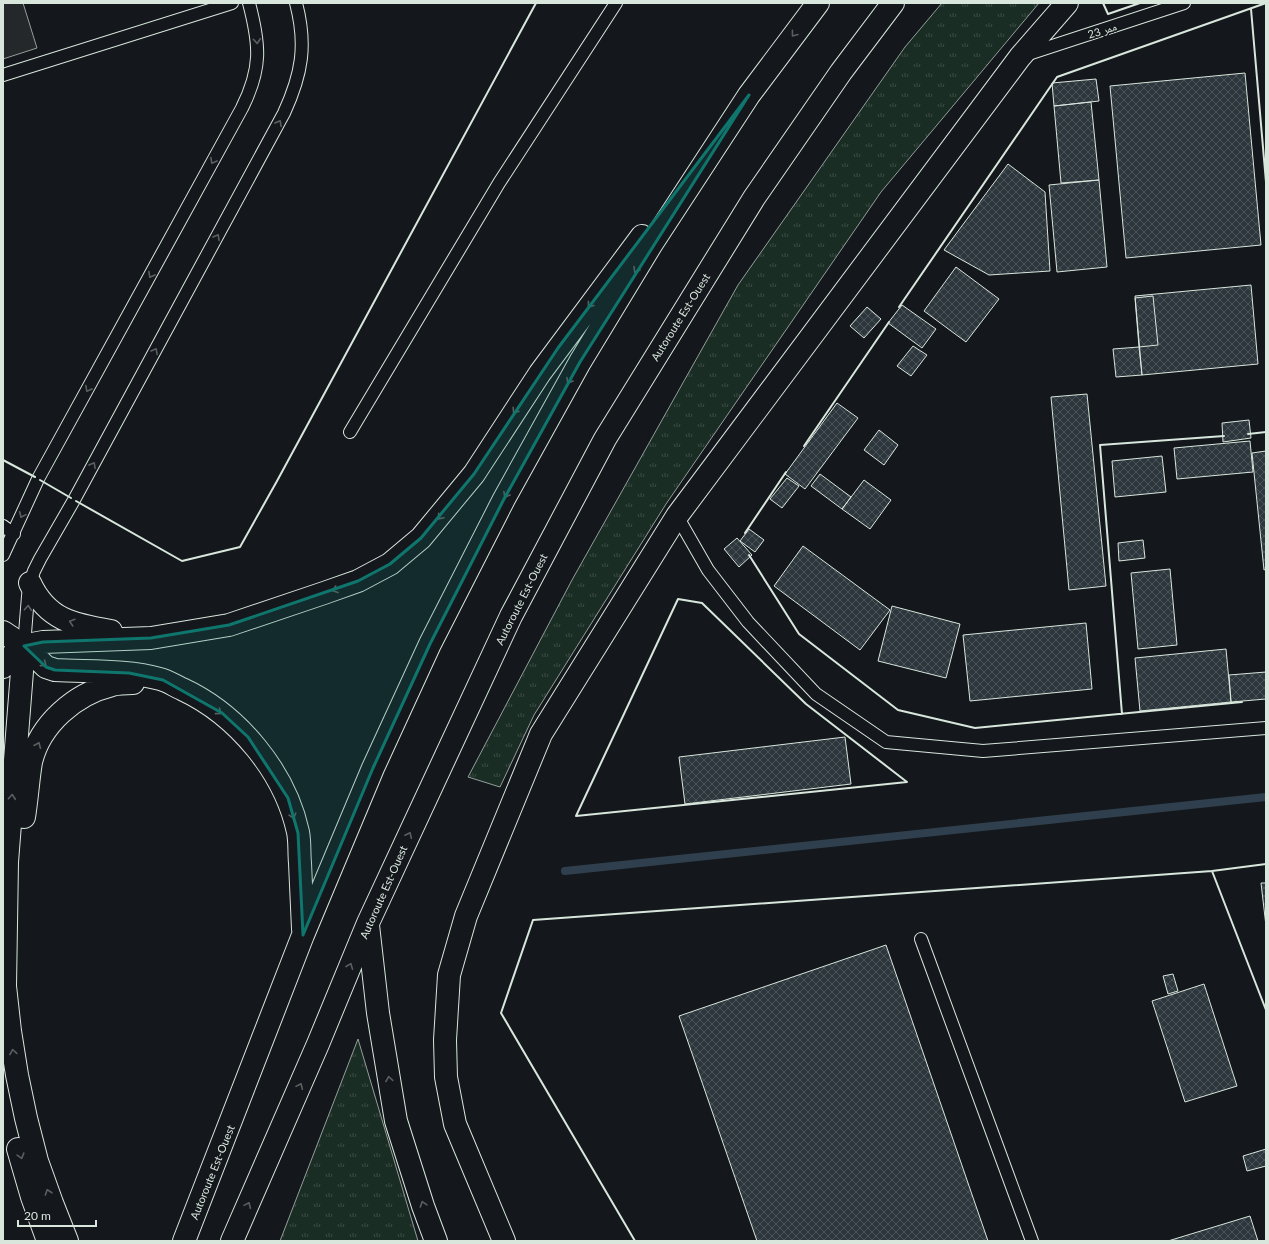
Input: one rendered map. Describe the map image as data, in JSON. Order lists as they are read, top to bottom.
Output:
{
  "streets": {
    "main road": ["Autoroute Est-Ouest"],
    "lane": ["ممر 23"]
  },
  "scale_bar": "20 m"
}
